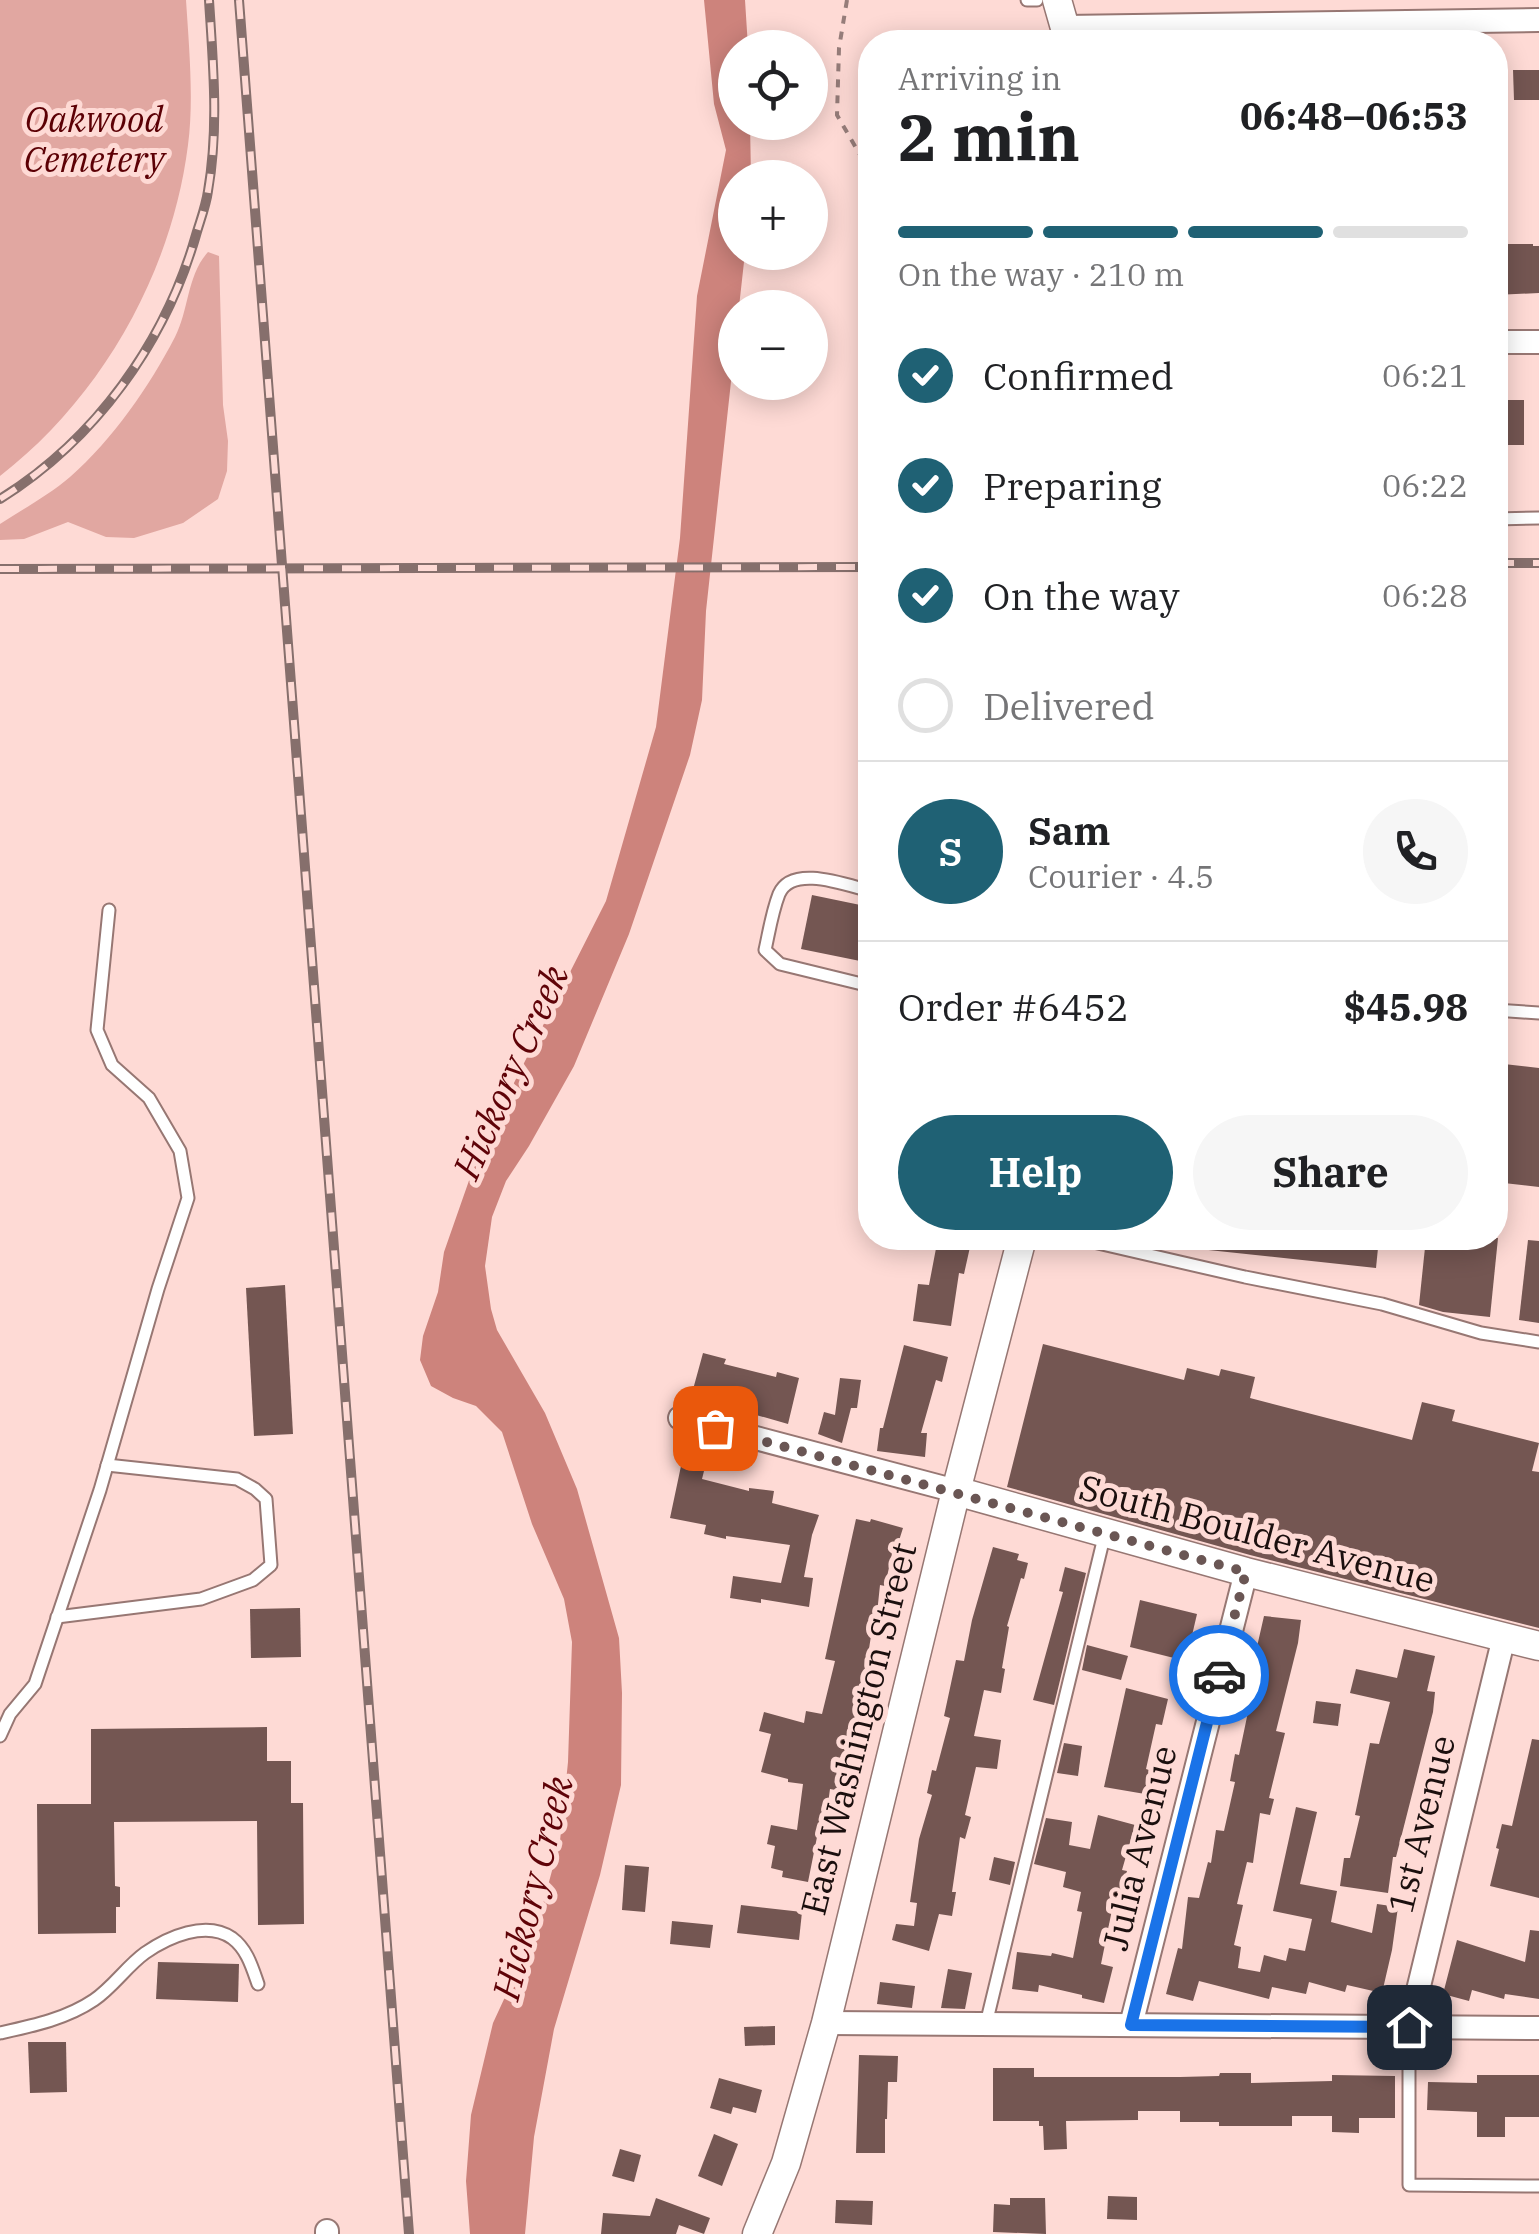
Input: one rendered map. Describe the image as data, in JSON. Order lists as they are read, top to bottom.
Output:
{
  "streets": {
    "street": [
      "South Boulder Avenue",
      "East Washington Street",
      "1st Avenue",
      "Julia Avenue"
    ]
  },
  "crossings": [
    ["South Boulder Avenue", "East Washington Street"],
    ["South Boulder Avenue", "1st Avenue"],
    ["South Boulder Avenue", "Julia Avenue"]
  ],
  "water": ["Hickory Creek"],
  "parks": ["Oakwood Cemetery"],
  "page": {
    "map_buttons": ["+", "−"],
    "heading": ["2 min", "Arriving in", "06:48–06:53"],
    "panel": [
      "Sam",
      "Courier · 4.5",
      "Order #6452",
      "$45.98"
    ],
    "bar": "On the way · 210 m",
    "list": [
      ["Confirmed", "06:21"],
      ["Preparing", "06:22"],
      ["On the way", "06:28"],
      "Delivered"
    ],
    "round": "S",
    "buttons": ["Help", "Share"]
  }
}
